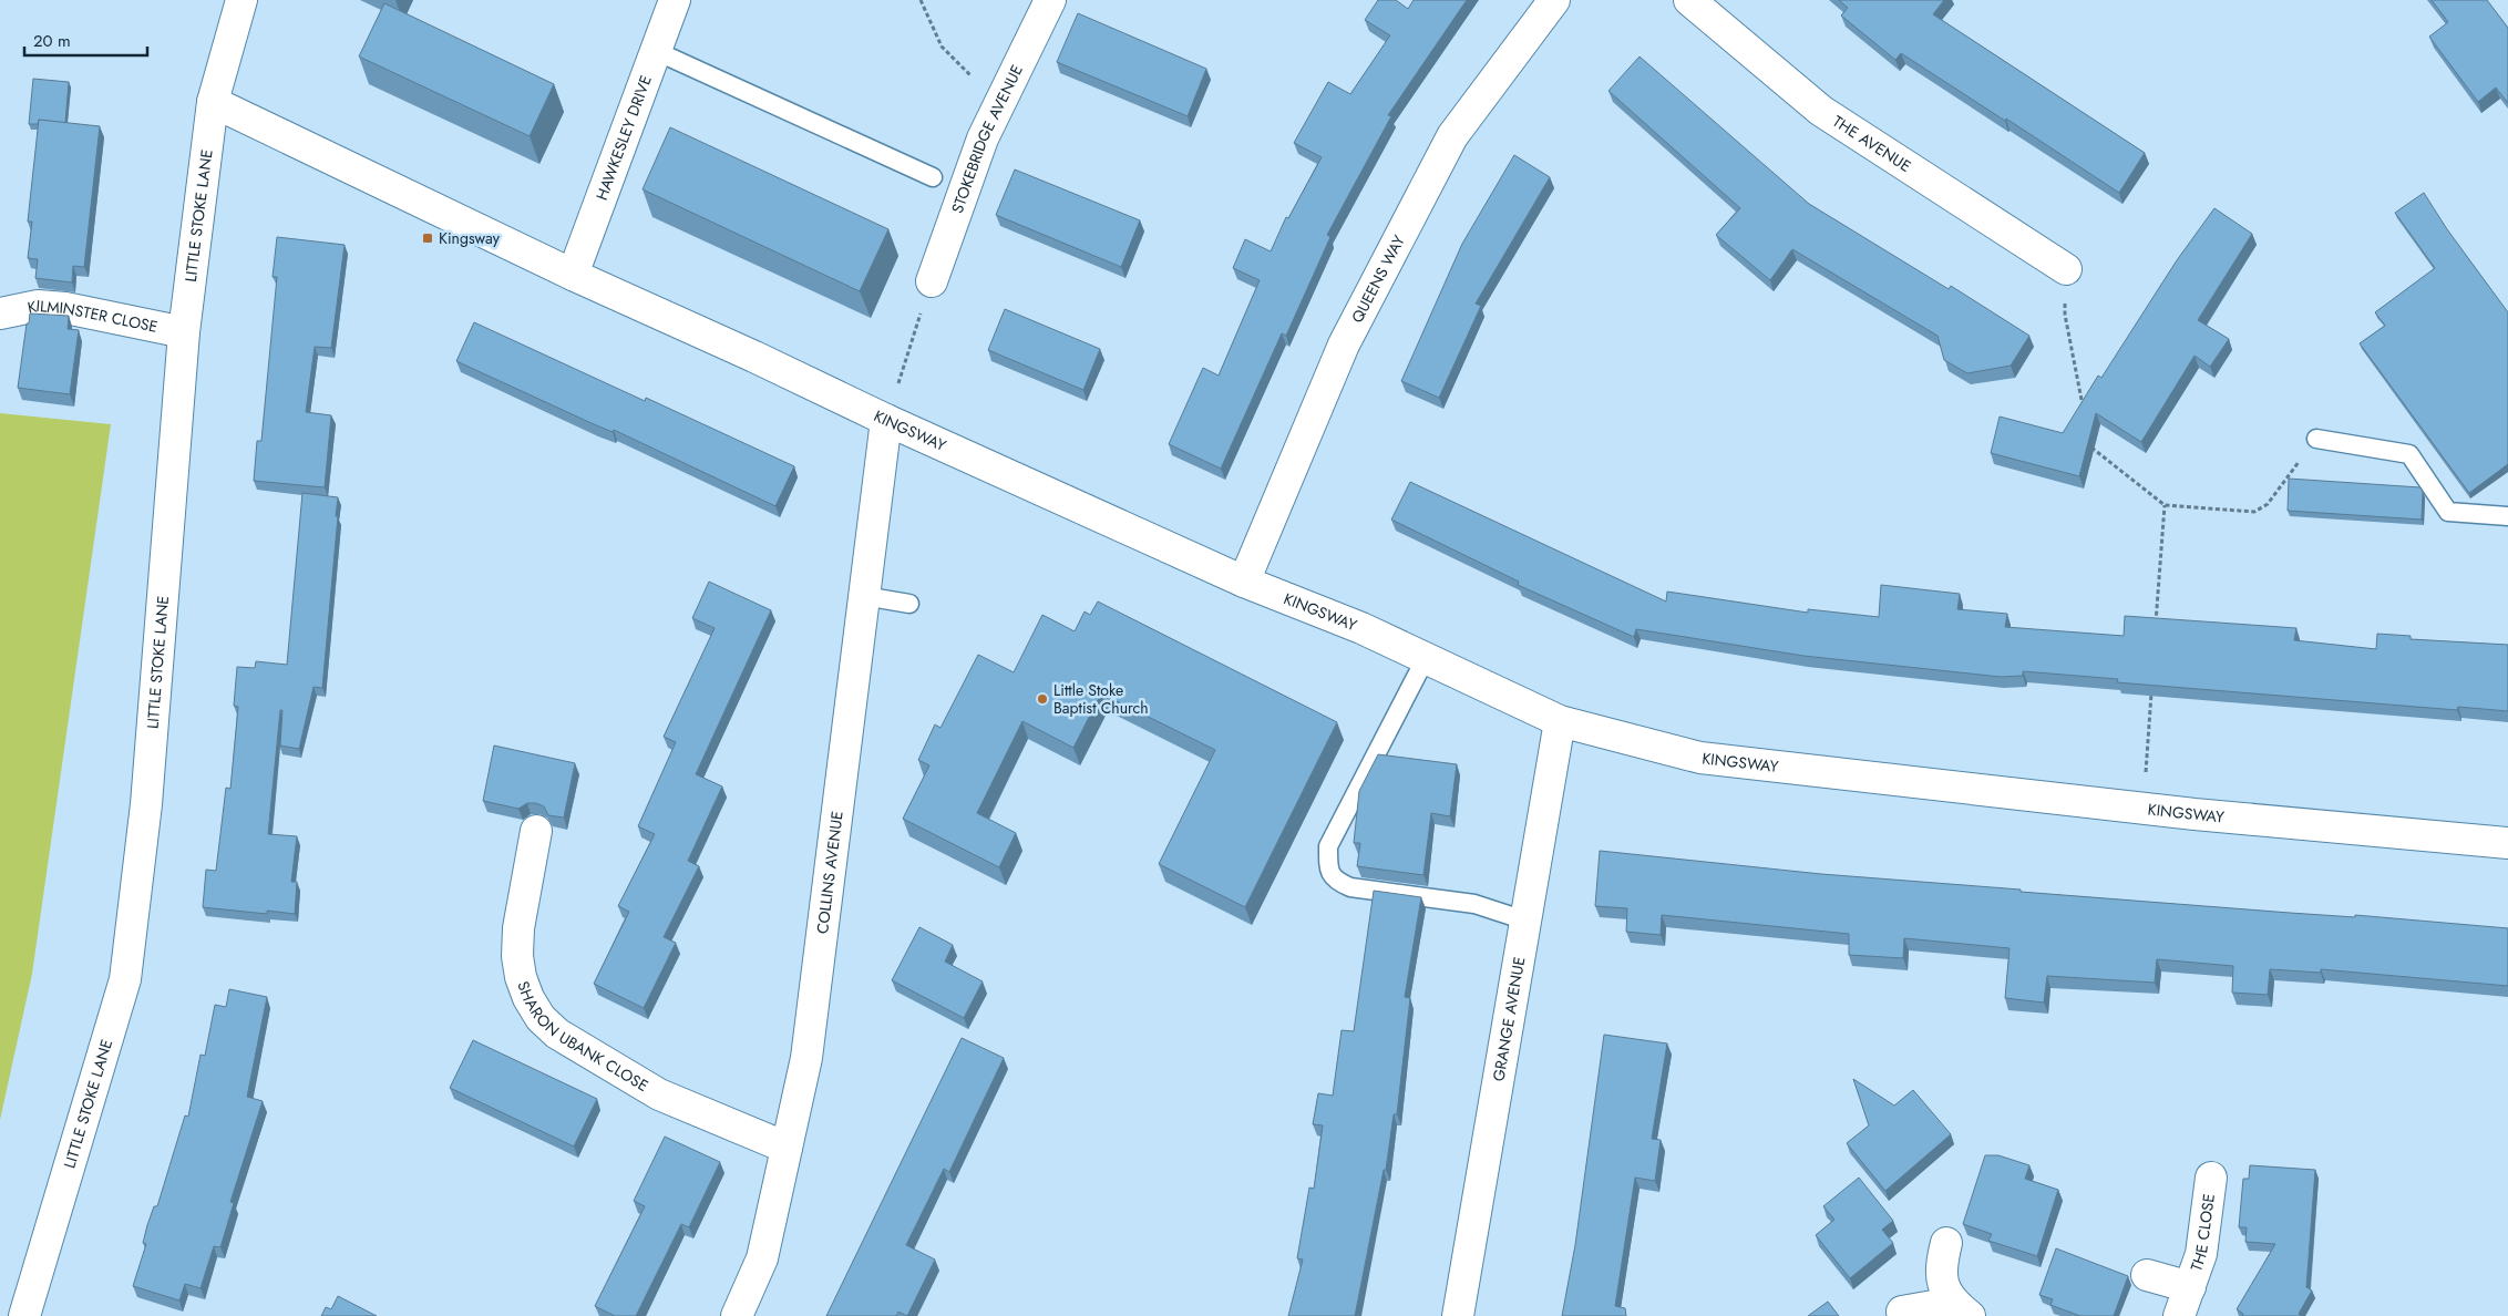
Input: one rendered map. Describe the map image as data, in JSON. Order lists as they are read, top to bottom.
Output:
{
  "streets": {
    "street": [
      "HAWKESLEY DRIVE",
      "STOKEBRIDGE AVENUE",
      "THE AVENUE",
      "LITTLE STOKE LANE",
      "QUEENS WAY",
      "KILMINSTER CLOSE",
      "KINGSWAY",
      "COLLINS AVENUE",
      "GRANGE AVENUE",
      "SHARON UBANK CLOSE",
      "THE CLOSE"
    ]
  },
  "crossings": [
    ["HAWKESLEY DRIVE", "KINGSWAY"],
    ["LITTLE STOKE LANE", "KILMINSTER CLOSE"],
    ["LITTLE STOKE LANE", "KINGSWAY"],
    ["QUEENS WAY", "KINGSWAY"],
    ["KINGSWAY", "COLLINS AVENUE"],
    ["KINGSWAY", "GRANGE AVENUE"],
    ["COLLINS AVENUE", "SHARON UBANK CLOSE"]
  ],
  "places": {
    "transit": ["Kingsway"],
    "other": ["Little Stoke Baptist Church"]
  },
  "scale_bar": "20 m"
}
